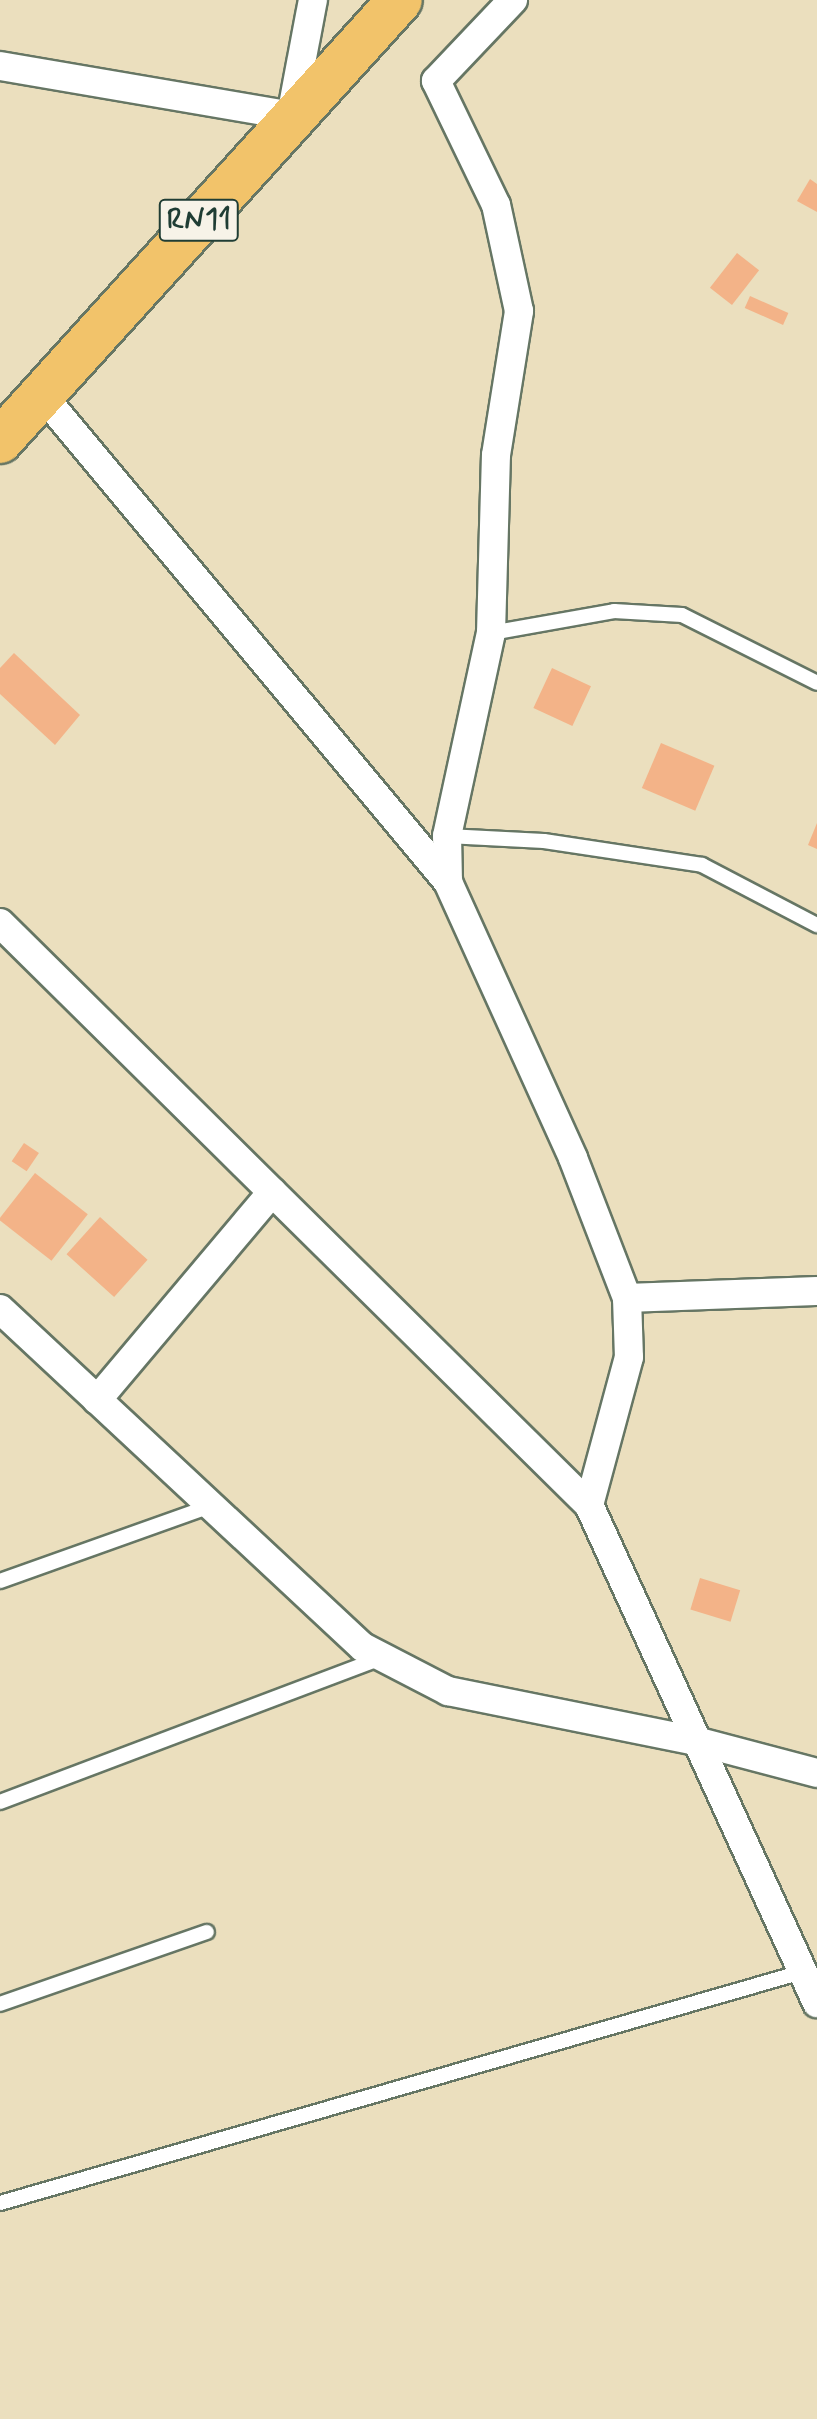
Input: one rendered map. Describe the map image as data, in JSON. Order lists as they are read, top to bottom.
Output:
{
  "streets": {
    "main road": ["RN11"]
  }
}
